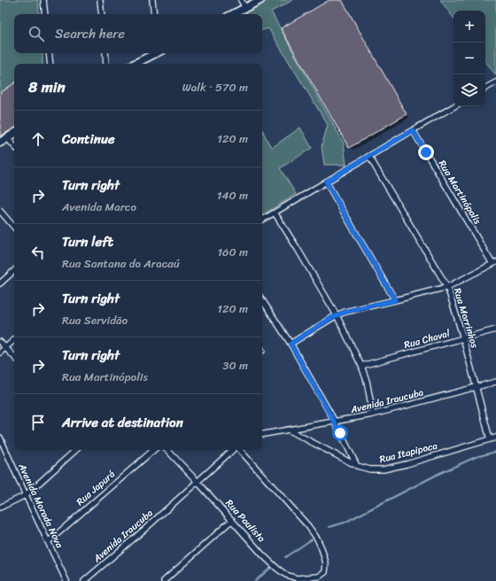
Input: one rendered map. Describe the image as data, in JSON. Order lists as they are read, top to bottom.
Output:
{
  "streets": {
    "street": [
      "Rua Martinópolis",
      "Rua Morrinhos",
      "Rua Chaval",
      "Avenida Iraucuba",
      "Rua Itapipoca",
      "Rua Japurá",
      "Avenida Morada Nova",
      "Rua Paulista"
    ]
  },
  "crossings": [
    ["Rua Morrinhos", "Rua Chaval"],
    ["Rua Morrinhos", "Avenida Iraucuba"],
    ["Rua Morrinhos", "Rua Itapipoca"],
    ["Avenida Iraucuba", "Rua Itapipoca"],
    ["Avenida Iraucuba", "Rua Paulista"],
    ["Rua Japurá", "Avenida Morada Nova"]
  ],
  "page": {
    "map_buttons": ["+", "−"],
    "search": "Search here",
    "heading": ["8 min", "Walk · 570 m"],
    "list": [
      ["Continue", "120 m"],
      ["Turn right", "Avenida Marco", "140 m"],
      ["Turn left", "Rua Santana do Aracaú", "160 m"],
      ["Turn right", "Rua Servidão", "120 m"],
      ["Turn right", "Rua Martinópolis", "30 m"],
      "Arrive at destination"
    ]
  }
}
